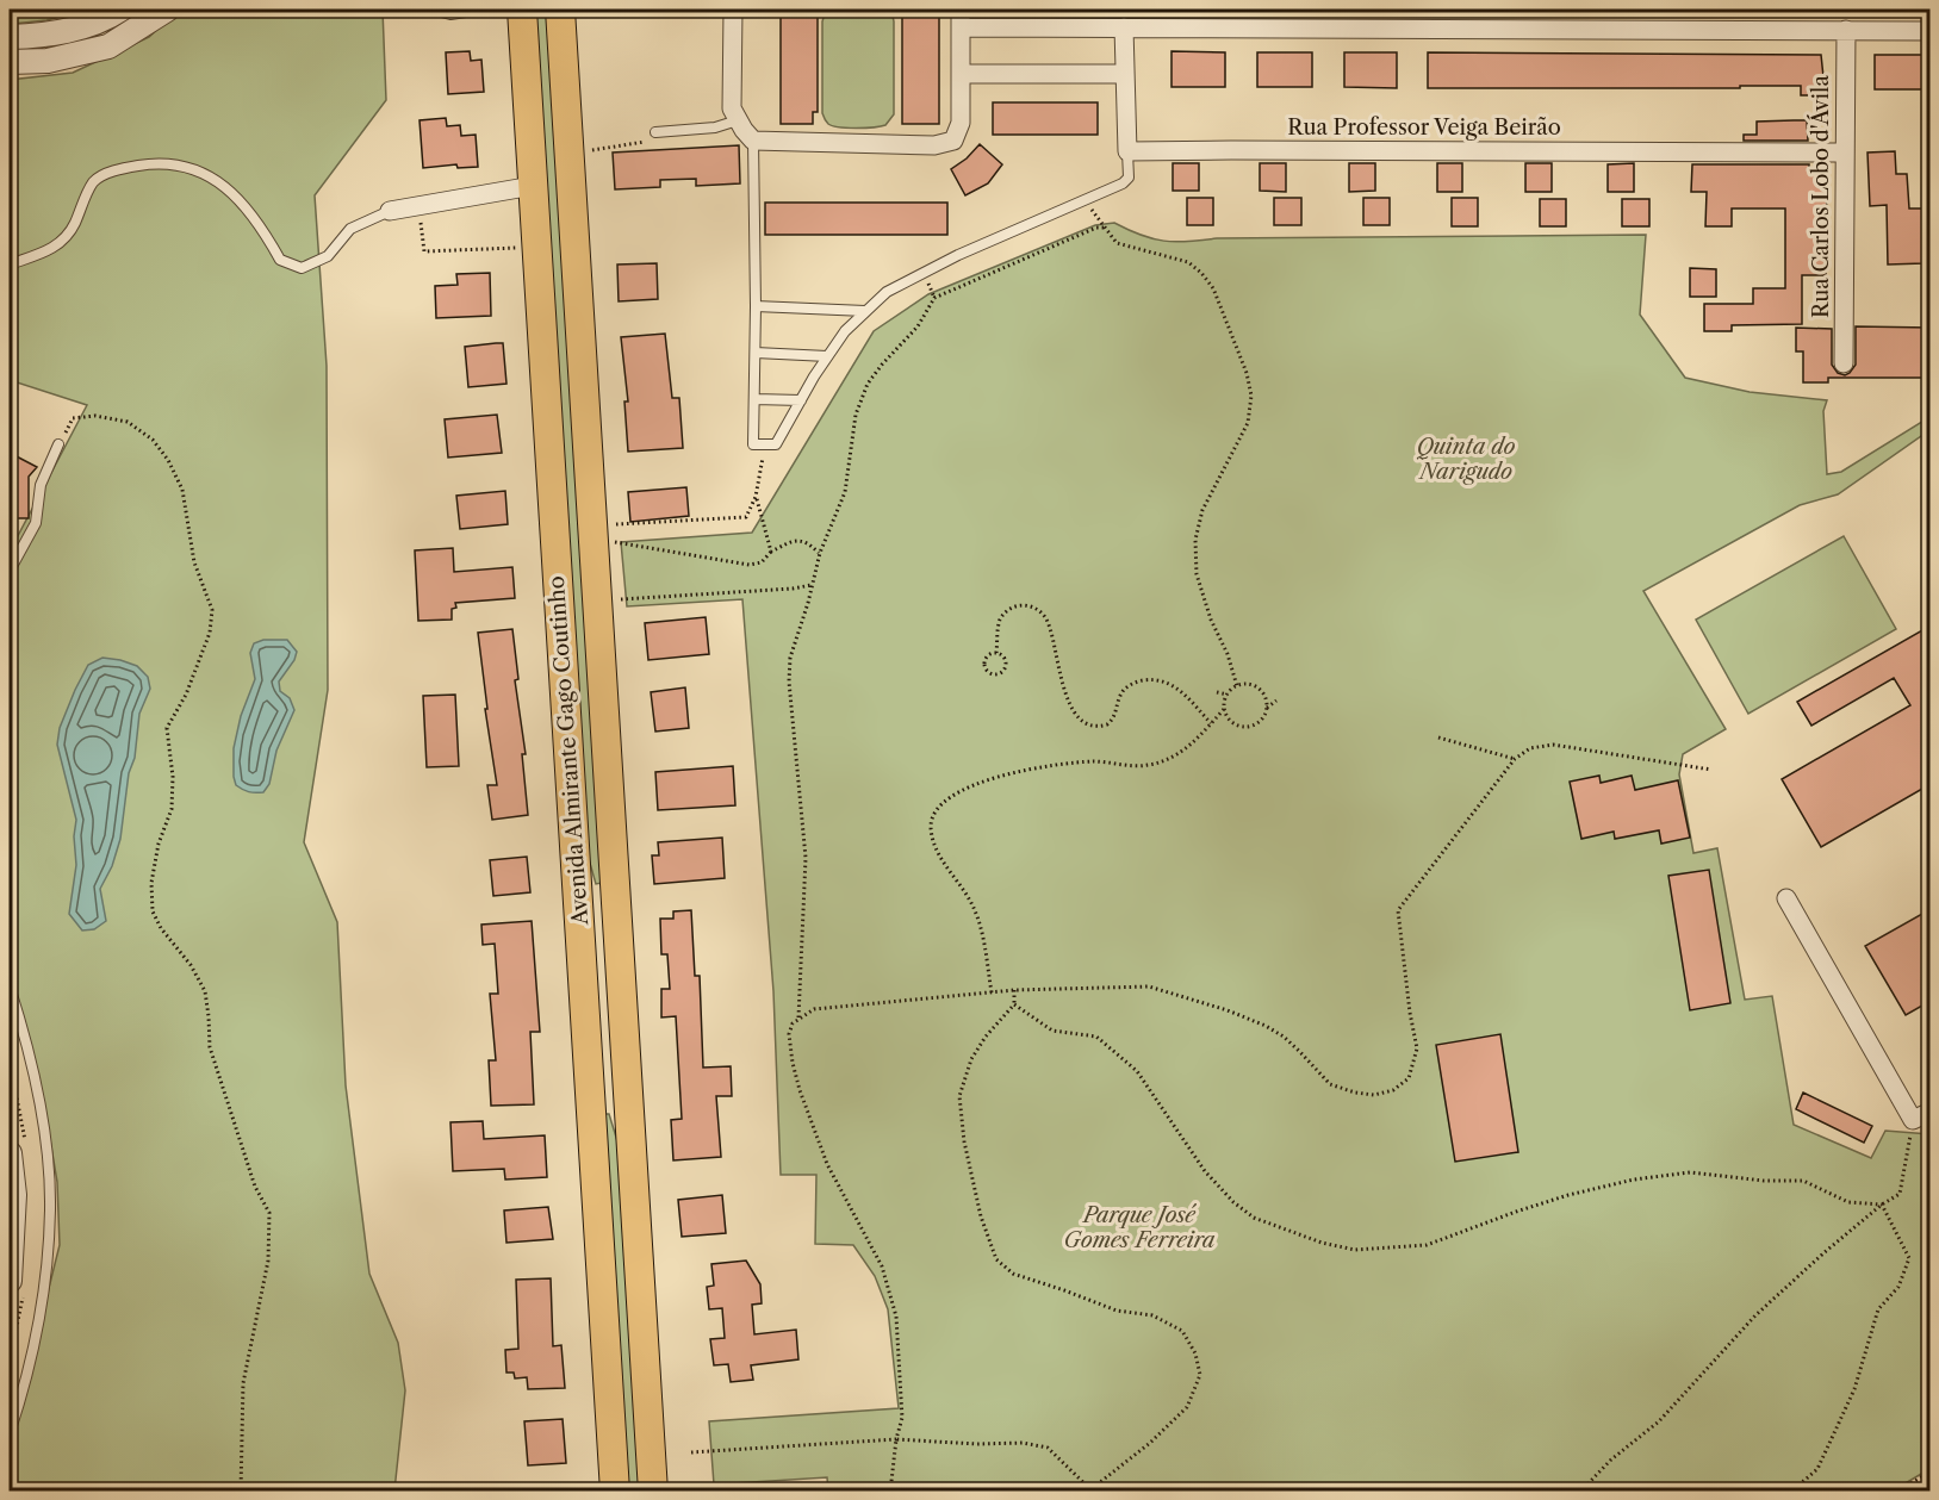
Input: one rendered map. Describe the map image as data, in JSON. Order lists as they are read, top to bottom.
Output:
{
  "streets": {
    "main road": ["Avenida Almirante Gago Coutinho"],
    "street": ["Rua Professor Veiga Beirão", "Rua Carlos Lobo d'Ávila"]
  },
  "crossings": [
    ["Rua Professor Veiga Beirão", "Rua Carlos Lobo d'Ávila"]
  ],
  "parks": ["Quinta do Narigudo", "Parque José Gomes Ferreira"]
}
